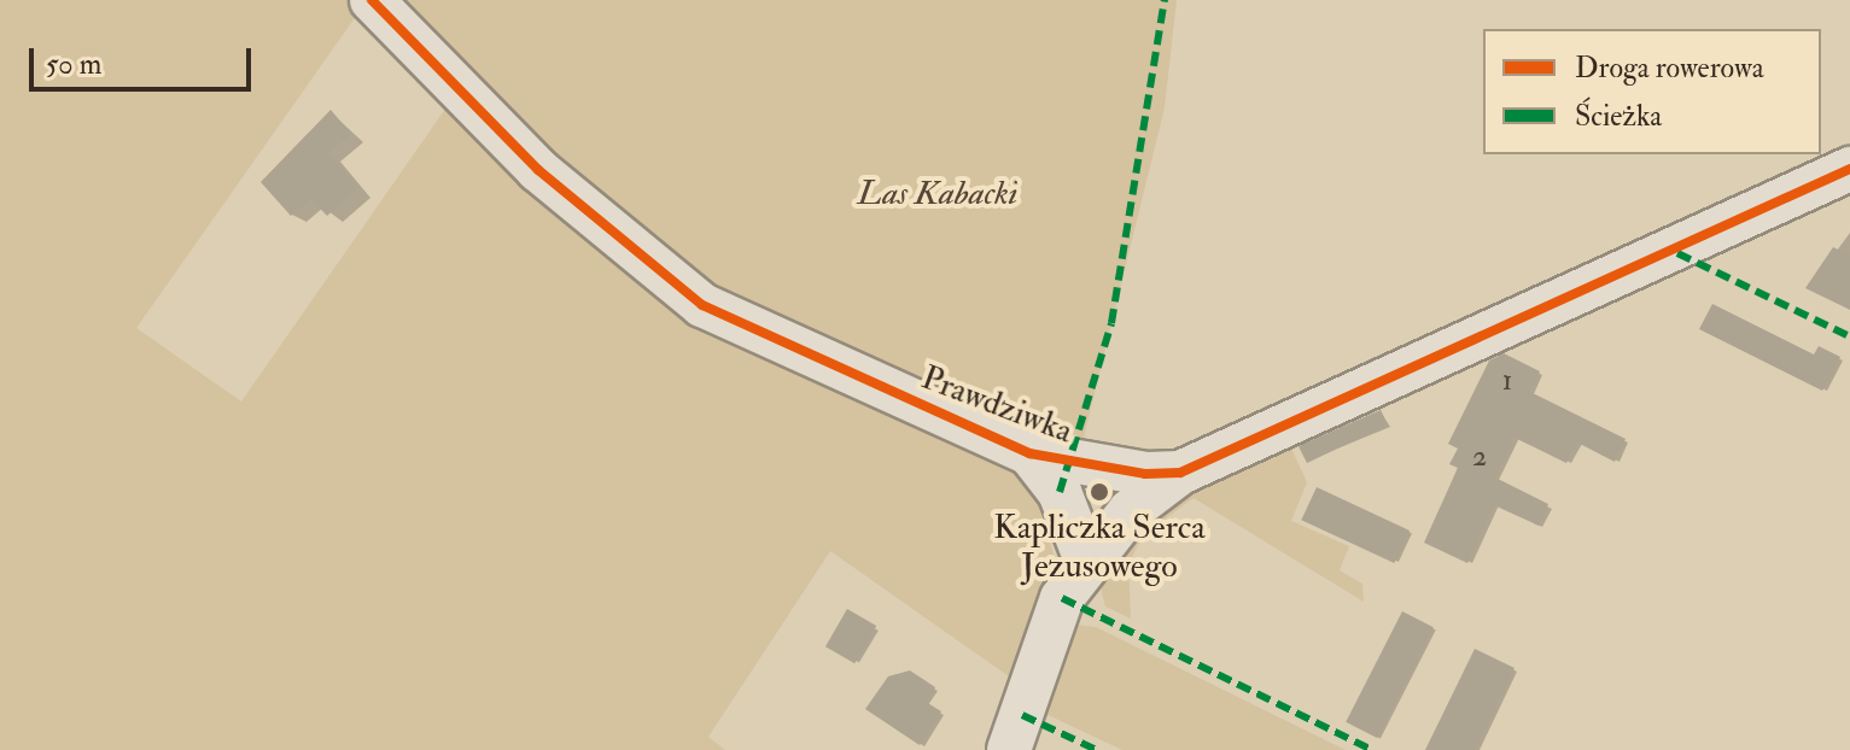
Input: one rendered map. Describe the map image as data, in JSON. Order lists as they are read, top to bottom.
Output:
{
  "streets": {
    "street": ["Prawdziwka"]
  },
  "parks": ["Las Kabacki"],
  "places": ["Kapliczka Serca Jezusowego"],
  "house_numbers": ["1", "2"],
  "legend": ["Droga rowerowa", "Ścieżka"],
  "scale_bar": "50 m"
}
